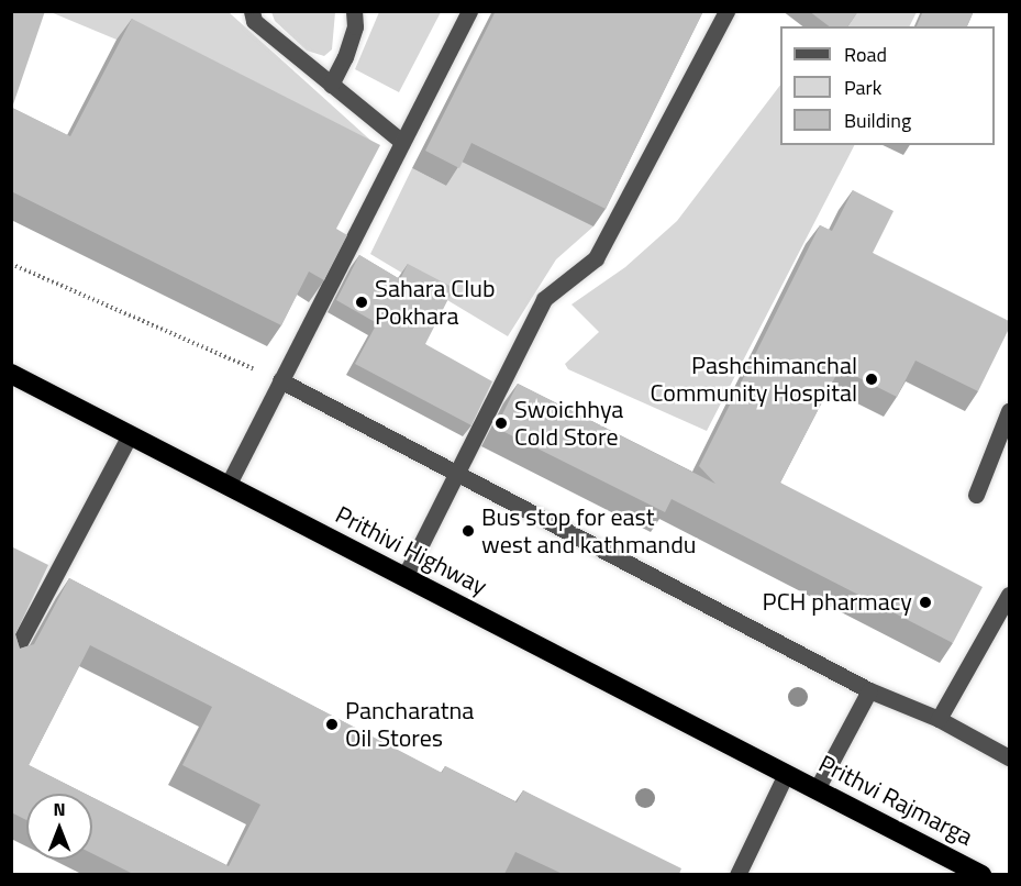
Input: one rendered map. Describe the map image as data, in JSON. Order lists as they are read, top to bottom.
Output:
{
  "streets": {
    "highway": ["Prithivi Highway", "Prithvi Rajmarga"]
  },
  "crossings": [
    ["Prithivi Highway", "Prithvi Rajmarga"]
  ],
  "places": [
    "Sahara Club Pokhara",
    "Pashchimanchal Community Hospital",
    "Swoichhya Cold Store",
    "Bus stop for east west and kathmandu",
    "PCH pharmacy",
    "Pancharatna Oil Stores"
  ],
  "legend": ["Road", "Park", "Building"],
  "north": "top"
}
